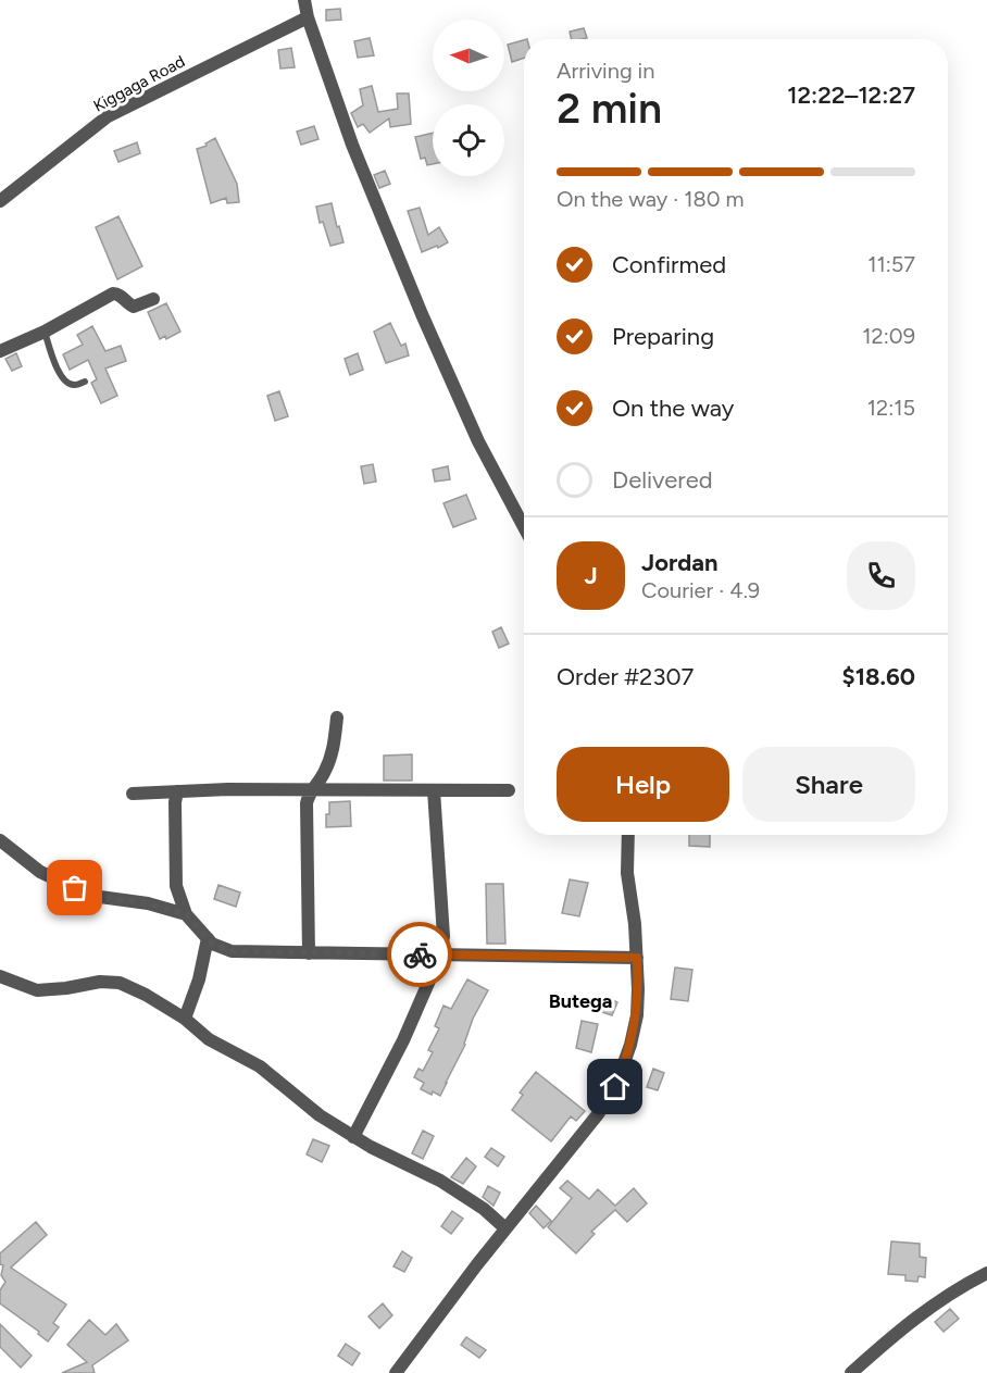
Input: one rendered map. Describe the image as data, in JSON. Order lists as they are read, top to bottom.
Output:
{
  "streets": {
    "street": ["Kiggaga Road"]
  },
  "districts": ["Butega"],
  "north": "left",
  "page": {
    "heading": ["2 min", "Arriving in", "12:22–12:27"],
    "panel": [
      "Jordan",
      "Courier · 4.9",
      "Order #2307",
      "$18.60"
    ],
    "bar": "On the way · 180 m",
    "list": [
      ["Confirmed", "11:57"],
      ["Preparing", "12:09"],
      ["On the way", "12:15"],
      "Delivered"
    ],
    "round": "J",
    "buttons": ["Help", "Share"]
  }
}
